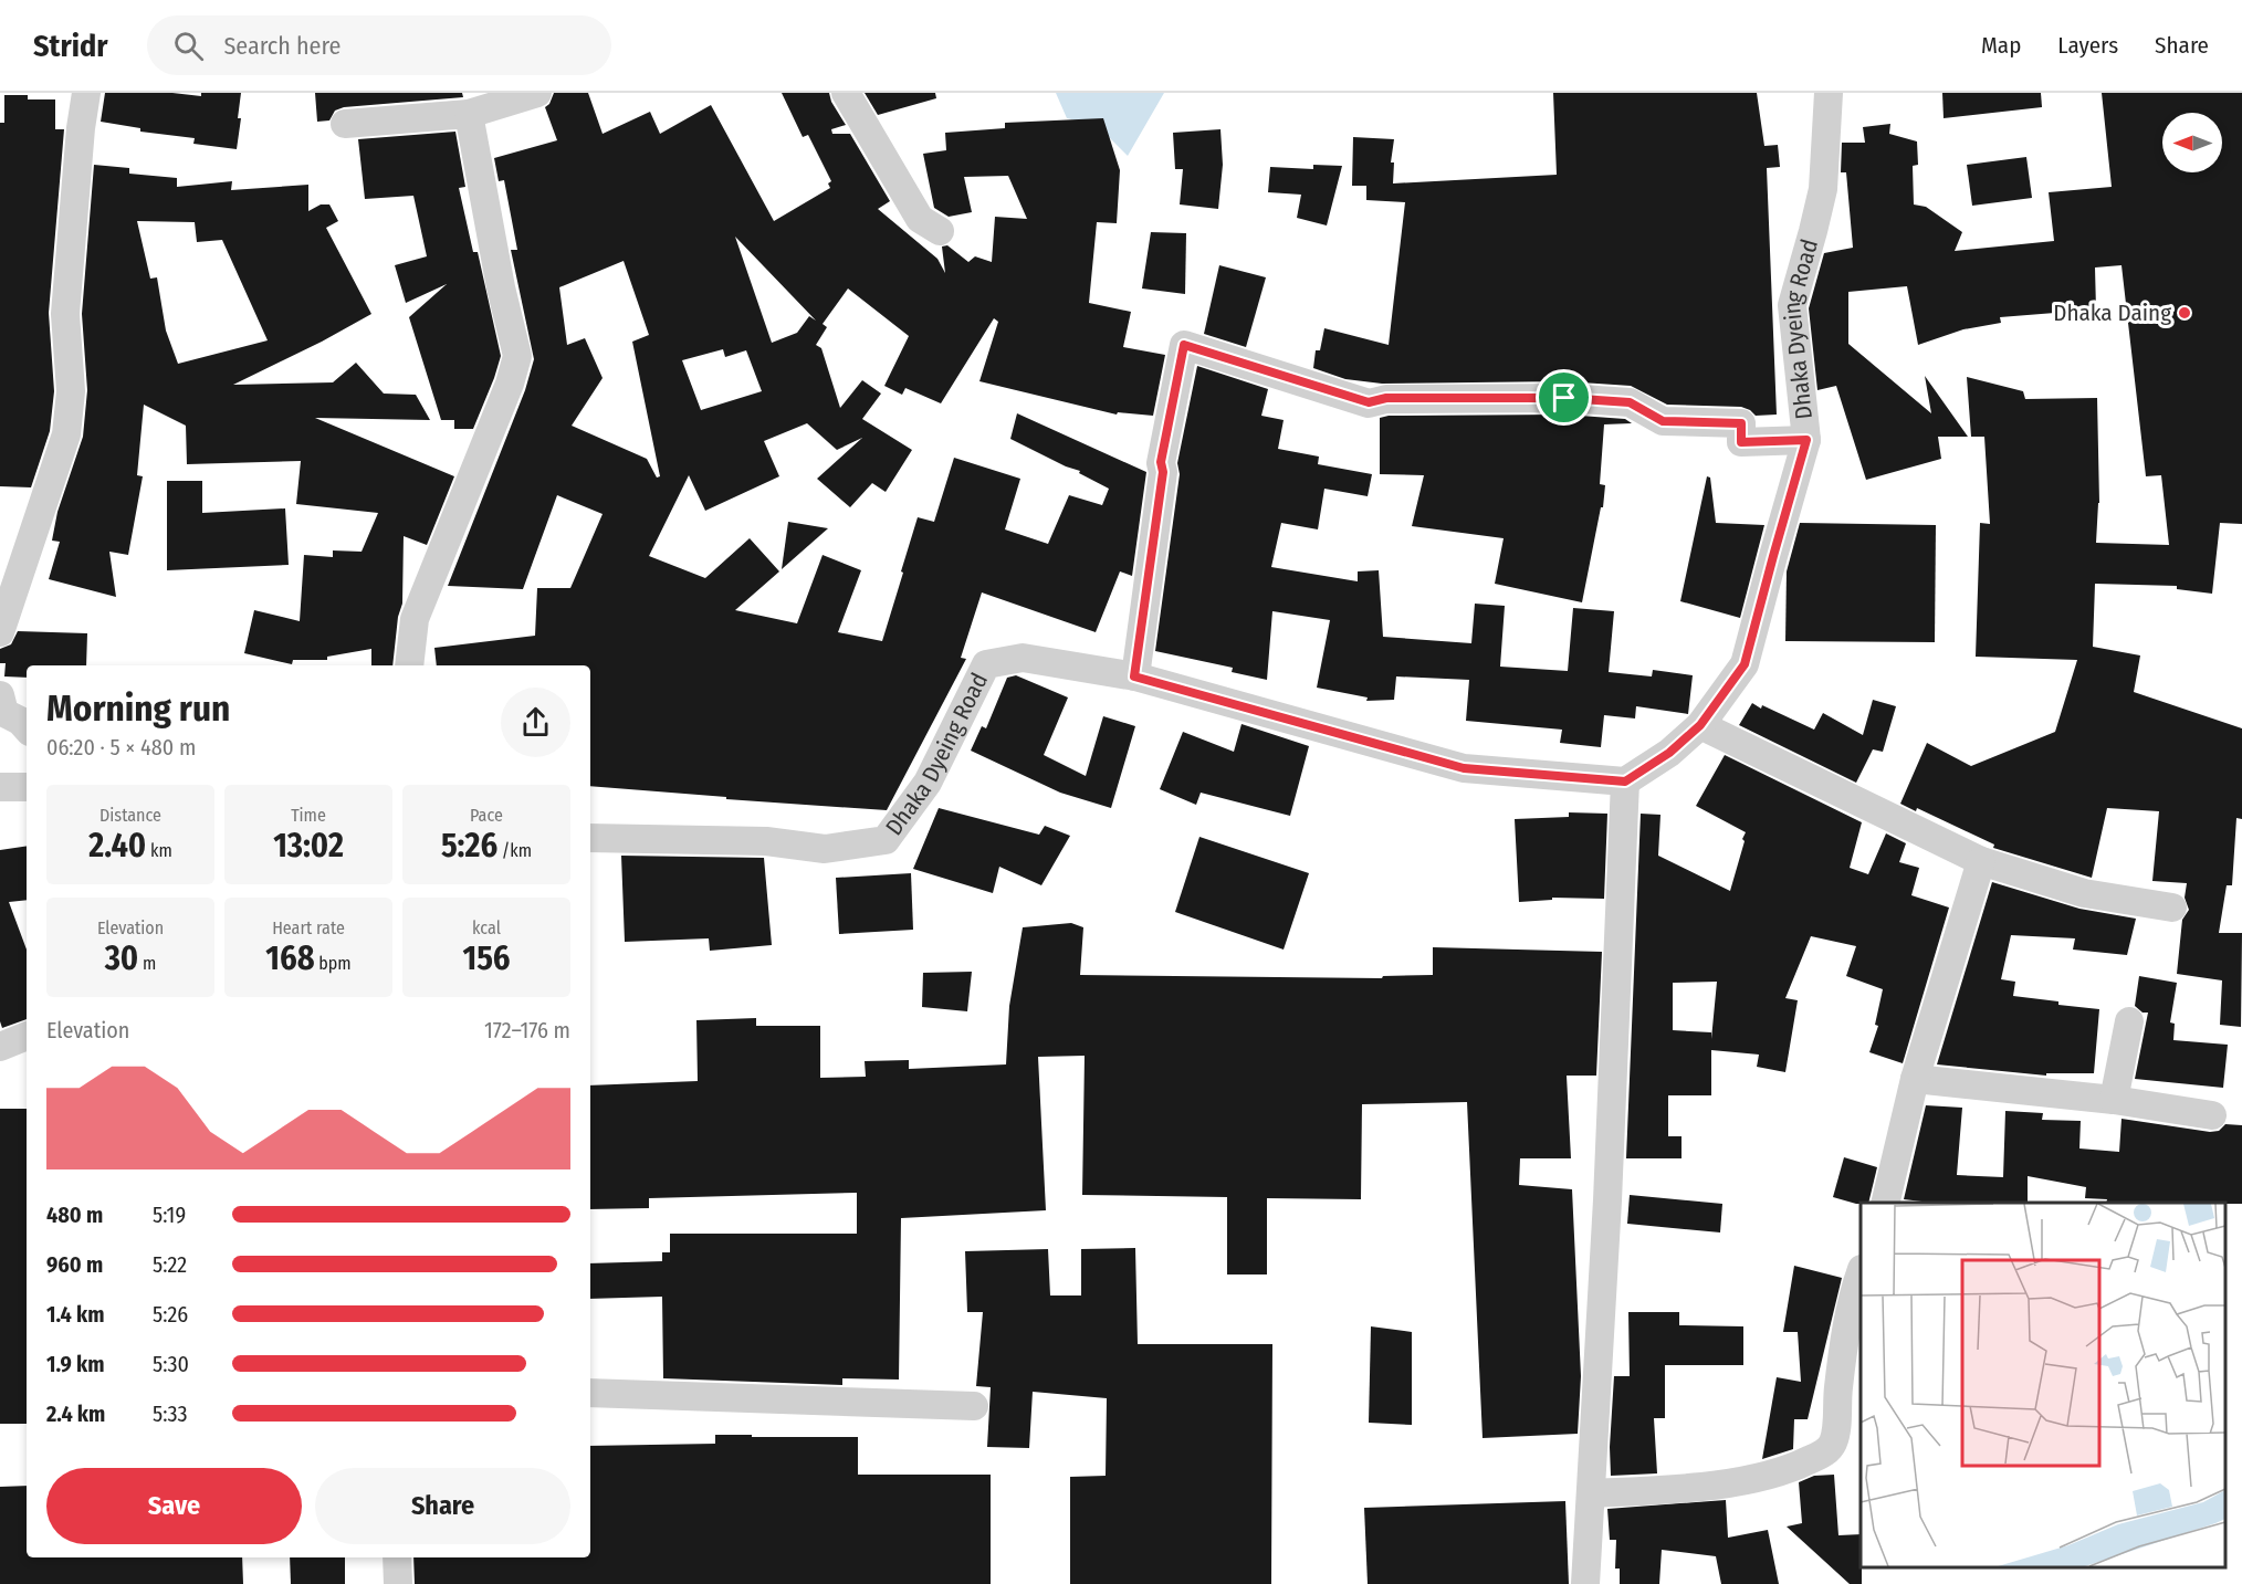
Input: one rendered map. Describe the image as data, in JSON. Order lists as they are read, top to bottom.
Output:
{
  "streets": {
    "street": ["Dhaka Dyeing Road"]
  },
  "places": ["Dhaka Daing"],
  "north": "left",
  "page": {
    "header": "Stridr",
    "search": "Search here",
    "nav": ["Map", "Layers", "Share"],
    "heading": ["Morning run", "06:20 · 5 × 480 m"],
    "stats": [
      ["Distance", "2.40 km"],
      ["Time", "13:02"],
      ["Pace", "5:26 /km"],
      ["Elevation", "30 m"],
      ["Heart rate", "168 bpm"],
      ["kcal", "156"]
    ],
    "chart": ["Elevation", "172–176 m"],
    "list": [
      {
        "name": "480 m",
        "note": "5:19"
      },
      {
        "name": "960 m",
        "note": "5:22"
      },
      {
        "name": "1.4 km",
        "note": "5:26"
      },
      {
        "name": "1.9 km",
        "note": "5:30"
      },
      {
        "name": "2.4 km",
        "note": "5:33"
      }
    ],
    "buttons": ["Save", "Share"]
  }
}
